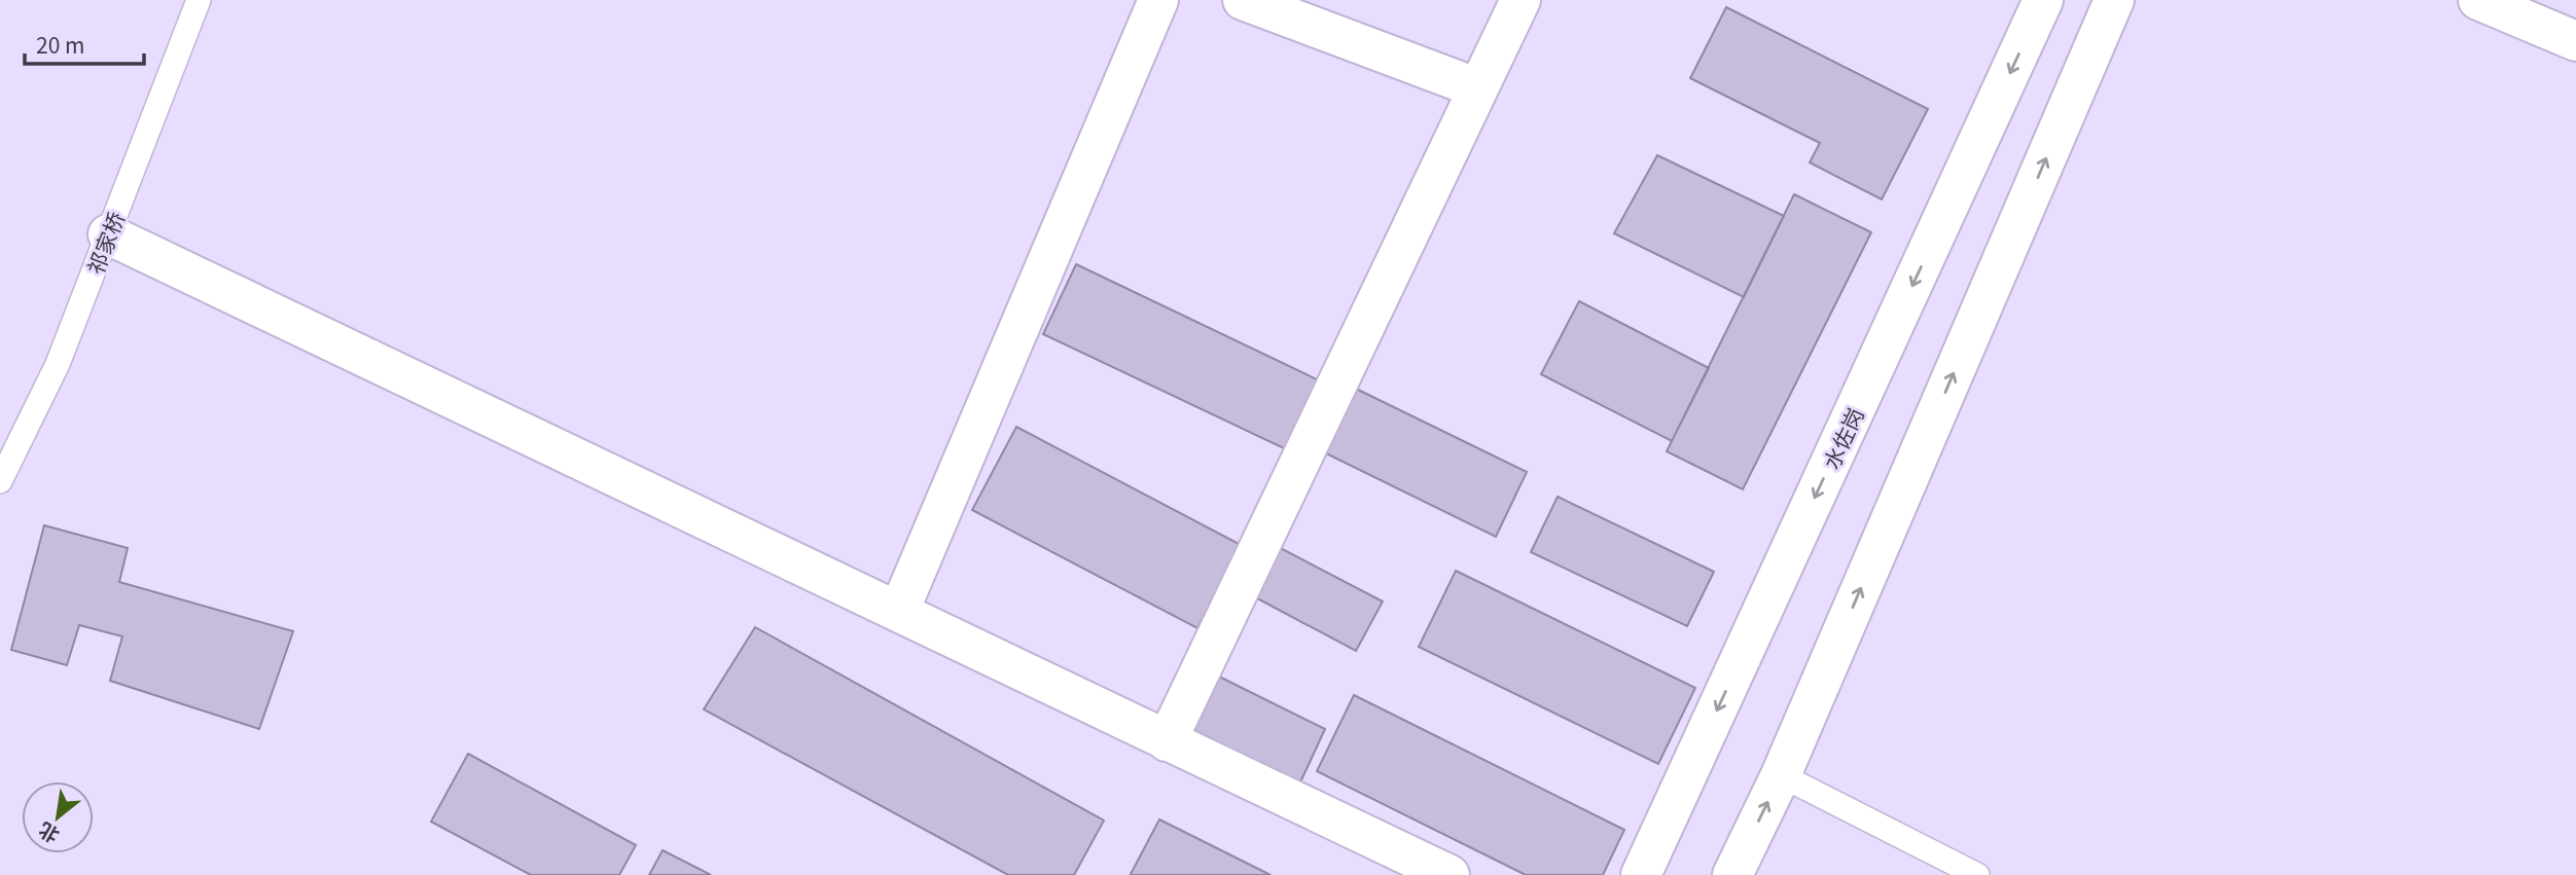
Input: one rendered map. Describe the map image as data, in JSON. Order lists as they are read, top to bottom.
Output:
{
  "streets": {
    "street": ["水佐岗"],
    "lane": ["祁家桥"]
  },
  "scale_bar": "20 m",
  "north": "bottom left"
}
